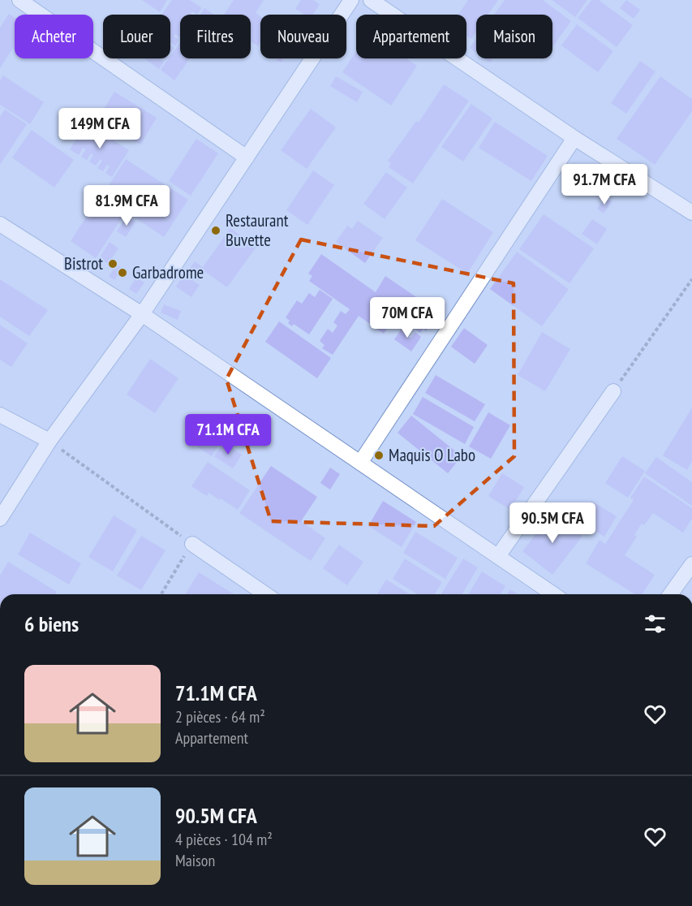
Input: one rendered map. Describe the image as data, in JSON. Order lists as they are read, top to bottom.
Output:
{
  "places": [
    "Restaurant Buvette",
    "Bistrot",
    "Garbadrome",
    "Maquis O Labo"
  ],
  "page": {
    "chip": [
      "Acheter",
      "Louer",
      "Filtres",
      "Nouveau",
      "Appartement",
      "Maison"
    ],
    "price": [
      "149M CFA",
      "91.7M CFA",
      "81.9M CFA",
      "70M CFA",
      "71.1M CFA",
      "90.5M CFA"
    ],
    "heading": "6 biens",
    "list": [
      {
        "name": "71.1M CFA",
        "note": "2 pièces · 64 m² · Appartement"
      },
      {
        "name": "90.5M CFA",
        "note": "4 pièces · 104 m² · Maison"
      }
    ]
  }
}
